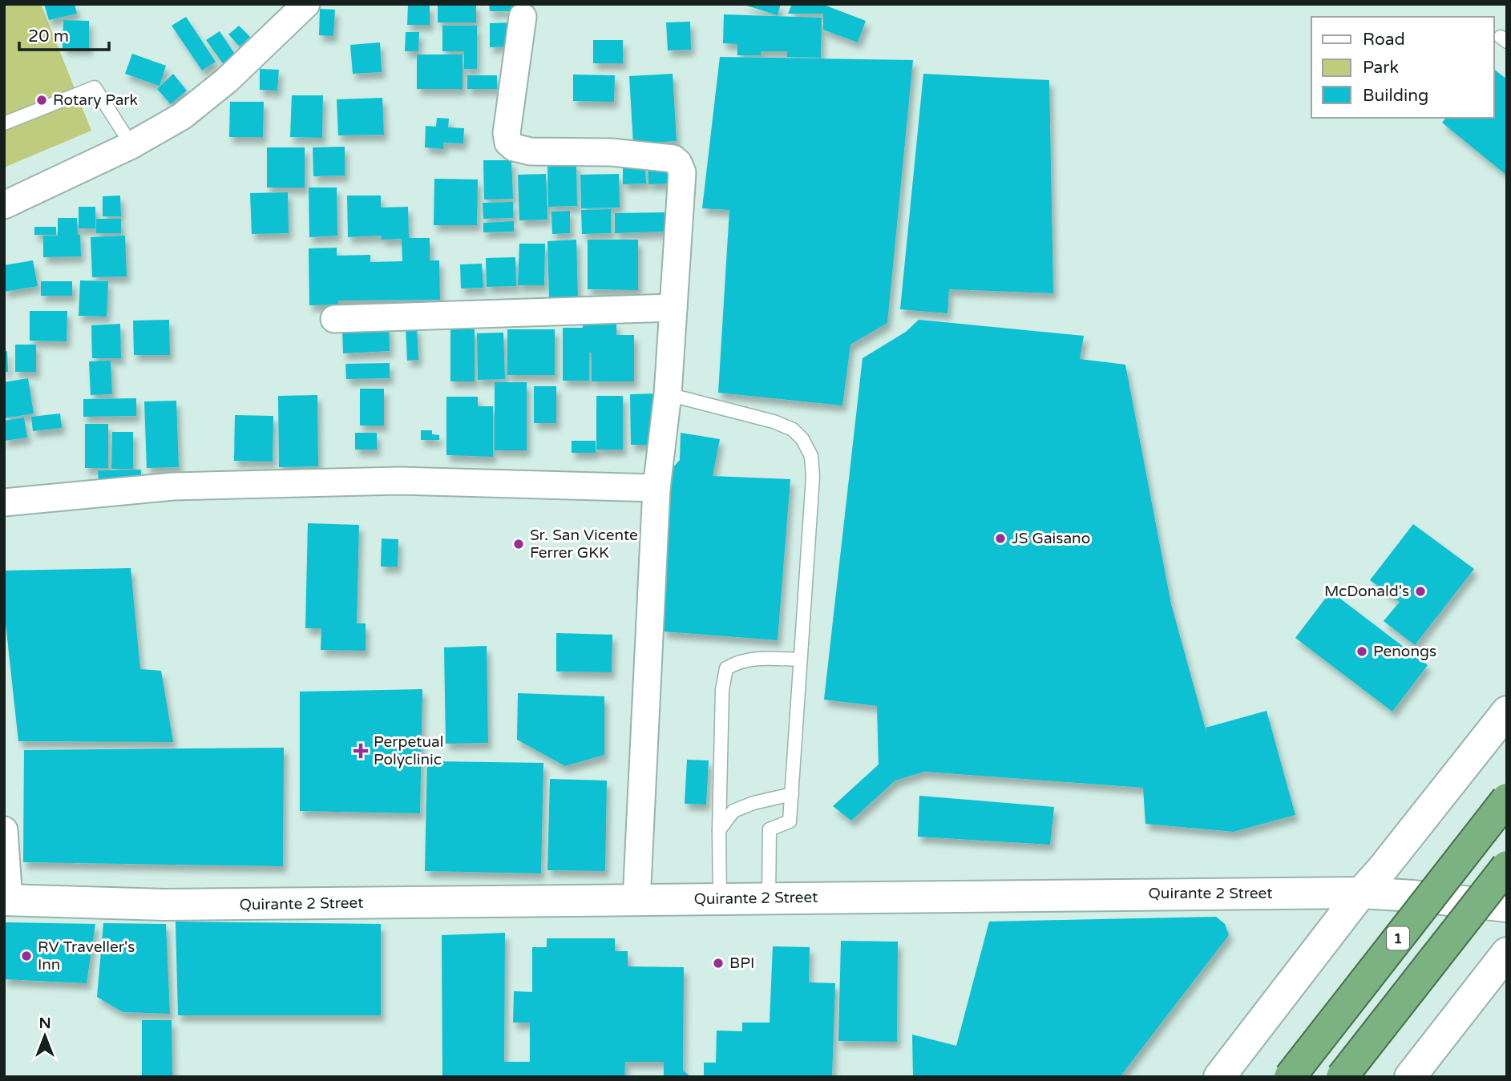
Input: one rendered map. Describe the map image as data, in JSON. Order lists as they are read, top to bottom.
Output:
{
  "streets": {
    "highway": ["1"],
    "street": ["Quirante 2 Street"]
  },
  "places": {
    "other": [
      "Rotary Park",
      "JS Gaisano",
      "Sr. San Vicente Ferrer GKK",
      "McDonald's",
      "Penongs",
      "RV Traveller's Inn",
      "BPI"
    ],
    "health": ["Perpetual Polyclinic"]
  },
  "legend": ["Road", "Park", "Building"],
  "scale_bar": "20 m",
  "north": "top"
}
